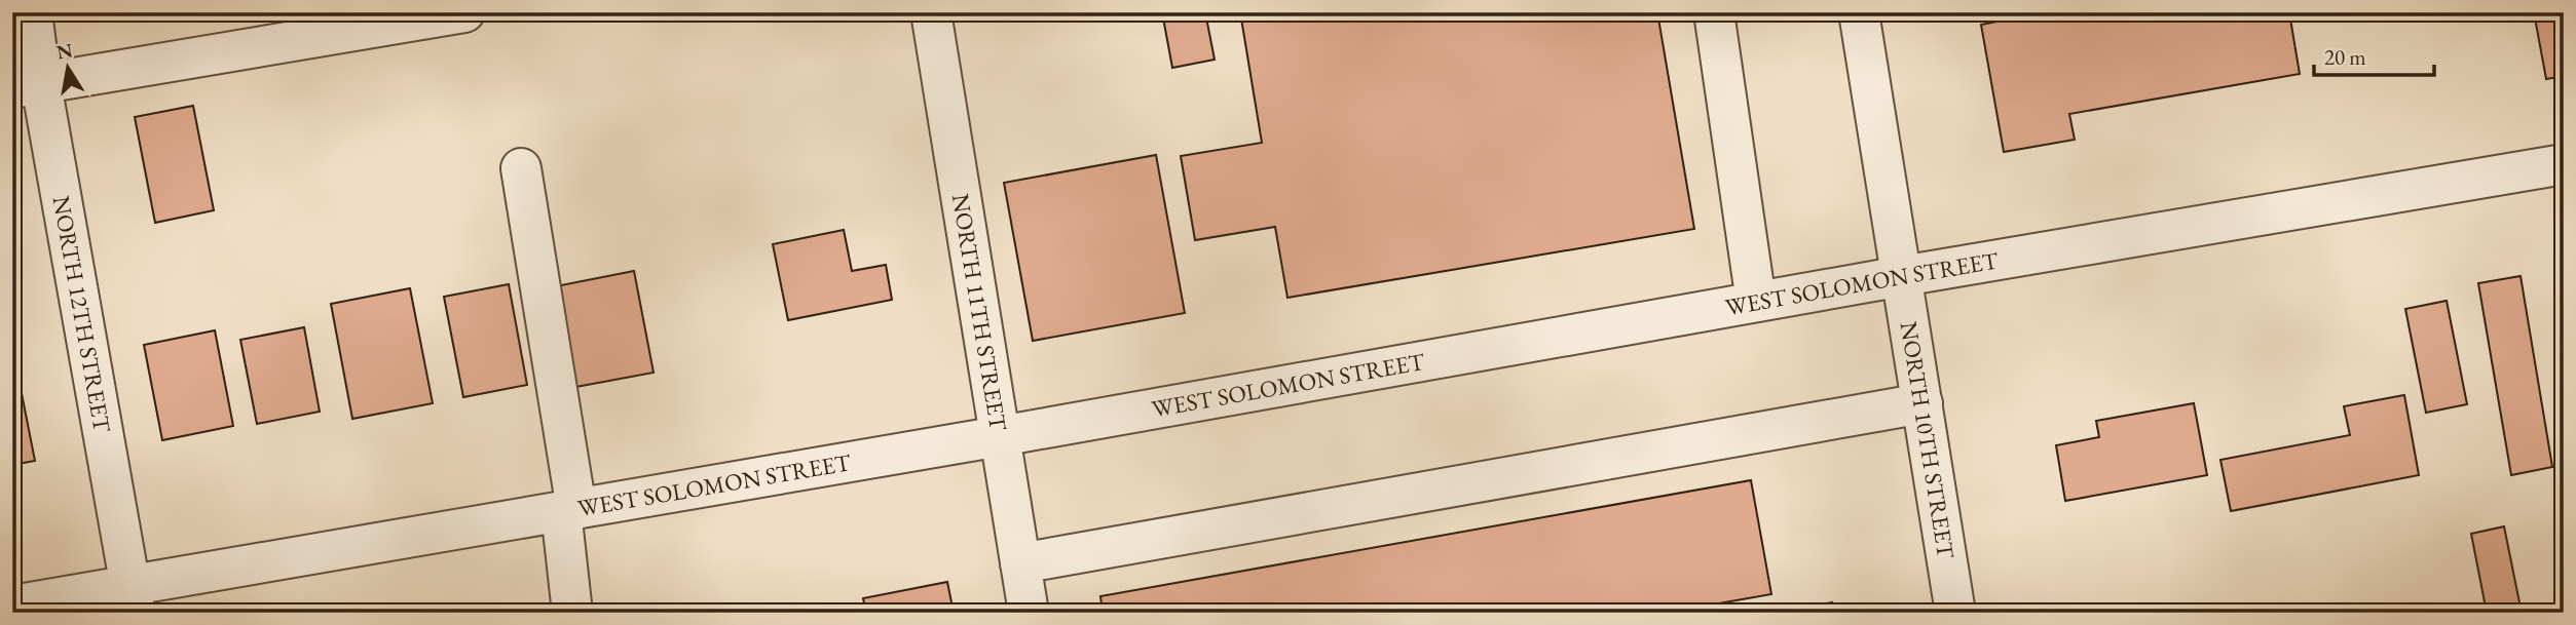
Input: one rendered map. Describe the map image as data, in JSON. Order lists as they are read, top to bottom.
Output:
{
  "streets": {
    "street": [
      "WEST SOLOMON STREET",
      "NORTH 12TH STREET",
      "NORTH 11TH STREET",
      "NORTH 10TH STREET"
    ]
  },
  "crossings": [
    ["WEST SOLOMON STREET", "NORTH 12TH STREET"],
    ["WEST SOLOMON STREET", "NORTH 11TH STREET"],
    ["WEST SOLOMON STREET", "NORTH 10TH STREET"]
  ],
  "scale_bar": "20 m",
  "north": "top"
}
